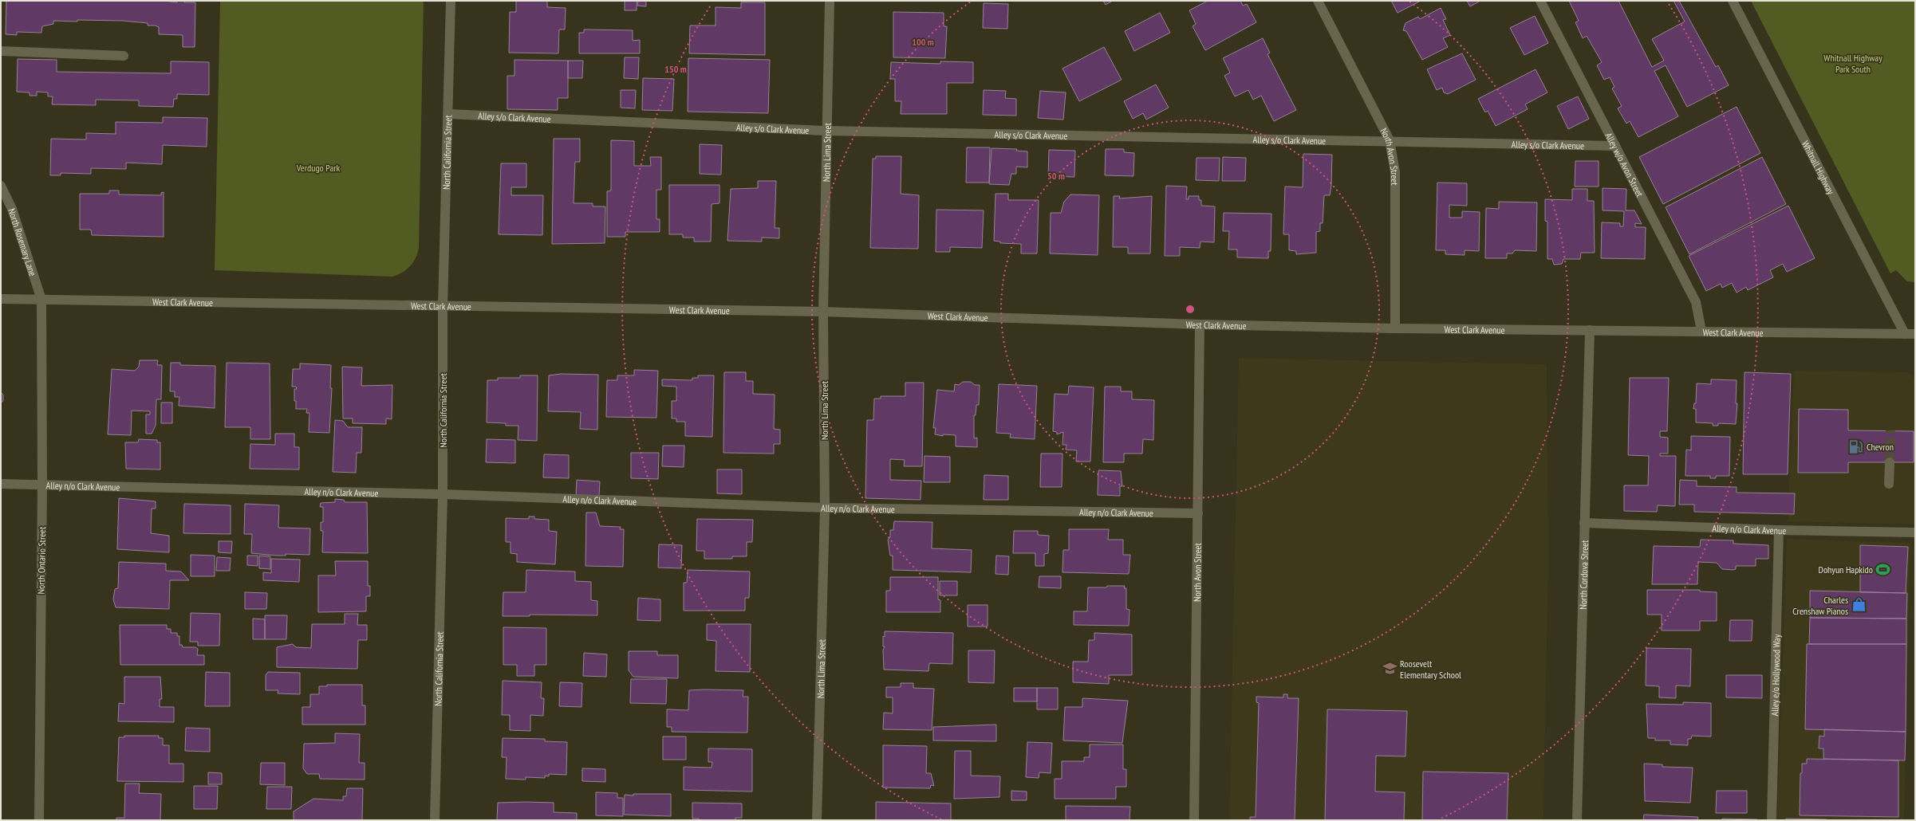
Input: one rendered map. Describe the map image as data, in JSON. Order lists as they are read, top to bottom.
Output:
{
  "streets": {
    "street": [
      "Alley s/o Clark Avenue",
      "North California Street",
      "North Lima Street",
      "North Avon Street",
      "Alley w/o Avon Street",
      "Whitnall Highway",
      "North Rosemary Lane",
      "West Clark Avenue",
      "Alley n/o Clark Avenue",
      "North Ontario Street",
      "North Cordova Street",
      "Alley e/o Hollywood Way"
    ]
  },
  "crossings": [
    ["Alley s/o Clark Avenue", "North California Street"],
    ["Alley s/o Clark Avenue", "North Lima Street"],
    ["Alley s/o Clark Avenue", "North Avon Street"],
    ["Alley s/o Clark Avenue", "Alley w/o Avon Street"],
    ["North California Street", "West Clark Avenue"],
    ["North California Street", "Alley n/o Clark Avenue"],
    ["North Lima Street", "West Clark Avenue"],
    ["North Lima Street", "Alley n/o Clark Avenue"],
    ["North Avon Street", "West Clark Avenue"],
    ["North Avon Street", "Alley n/o Clark Avenue"],
    ["Alley w/o Avon Street", "West Clark Avenue"],
    ["Whitnall Highway", "West Clark Avenue"],
    ["North Rosemary Lane", "West Clark Avenue"],
    ["North Rosemary Lane", "North Ontario Street"],
    ["West Clark Avenue", "North Ontario Street"],
    ["West Clark Avenue", "North Cordova Street"],
    ["Alley n/o Clark Avenue", "North Ontario Street"],
    ["Alley n/o Clark Avenue", "North Cordova Street"],
    ["Alley n/o Clark Avenue", "Alley e/o Hollywood Way"]
  ],
  "parks": ["Whitnall Highway Park South", "Verdugo Park"],
  "places": {
    "fuel station": ["Chevron"],
    "sports": ["Dohyun Hapkido"],
    "shop": ["Charles Crenshaw Pianos"],
    "school or university": ["Roosevelt Elementary School"]
  },
  "rings": ["100 m", "150 m", "50 m"]
}
